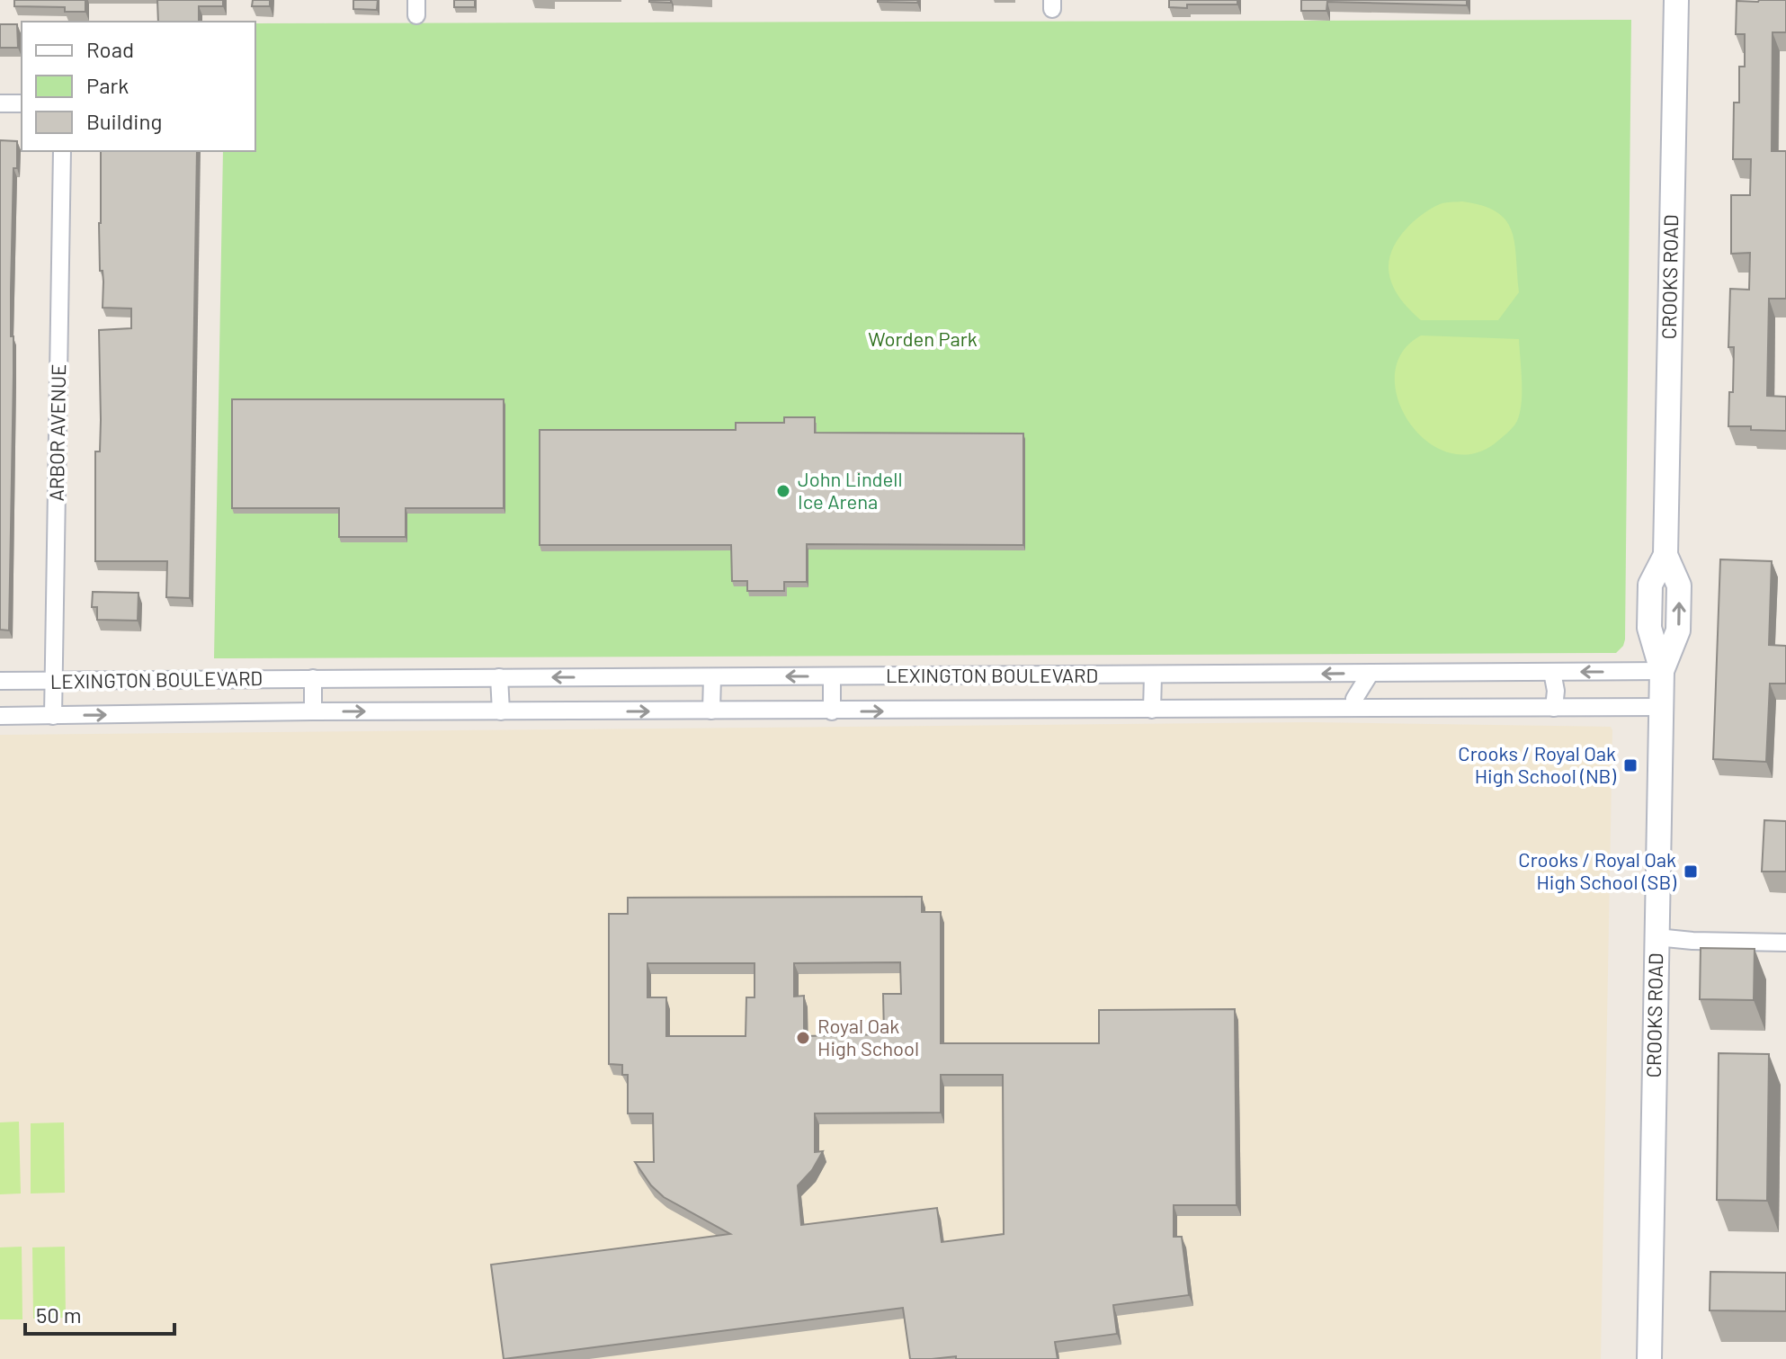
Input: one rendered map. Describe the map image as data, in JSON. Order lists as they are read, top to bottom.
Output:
{
  "streets": {
    "main road": ["CROOKS ROAD"],
    "street": ["ARBOR AVENUE", "LEXINGTON BOULEVARD"]
  },
  "crossings": [
    ["CROOKS ROAD", "LEXINGTON BOULEVARD"],
    ["ARBOR AVENUE", "LEXINGTON BOULEVARD"]
  ],
  "parks": ["Worden Park"],
  "places": {
    "other": ["John Lindell Ice Arena", "Royal Oak High School"],
    "transit": ["Crooks / Royal Oak High School (NB)", "Crooks / Royal Oak High School (SB)"]
  },
  "legend": ["Road", "Park", "Building"],
  "scale_bar": "50 m"
}
